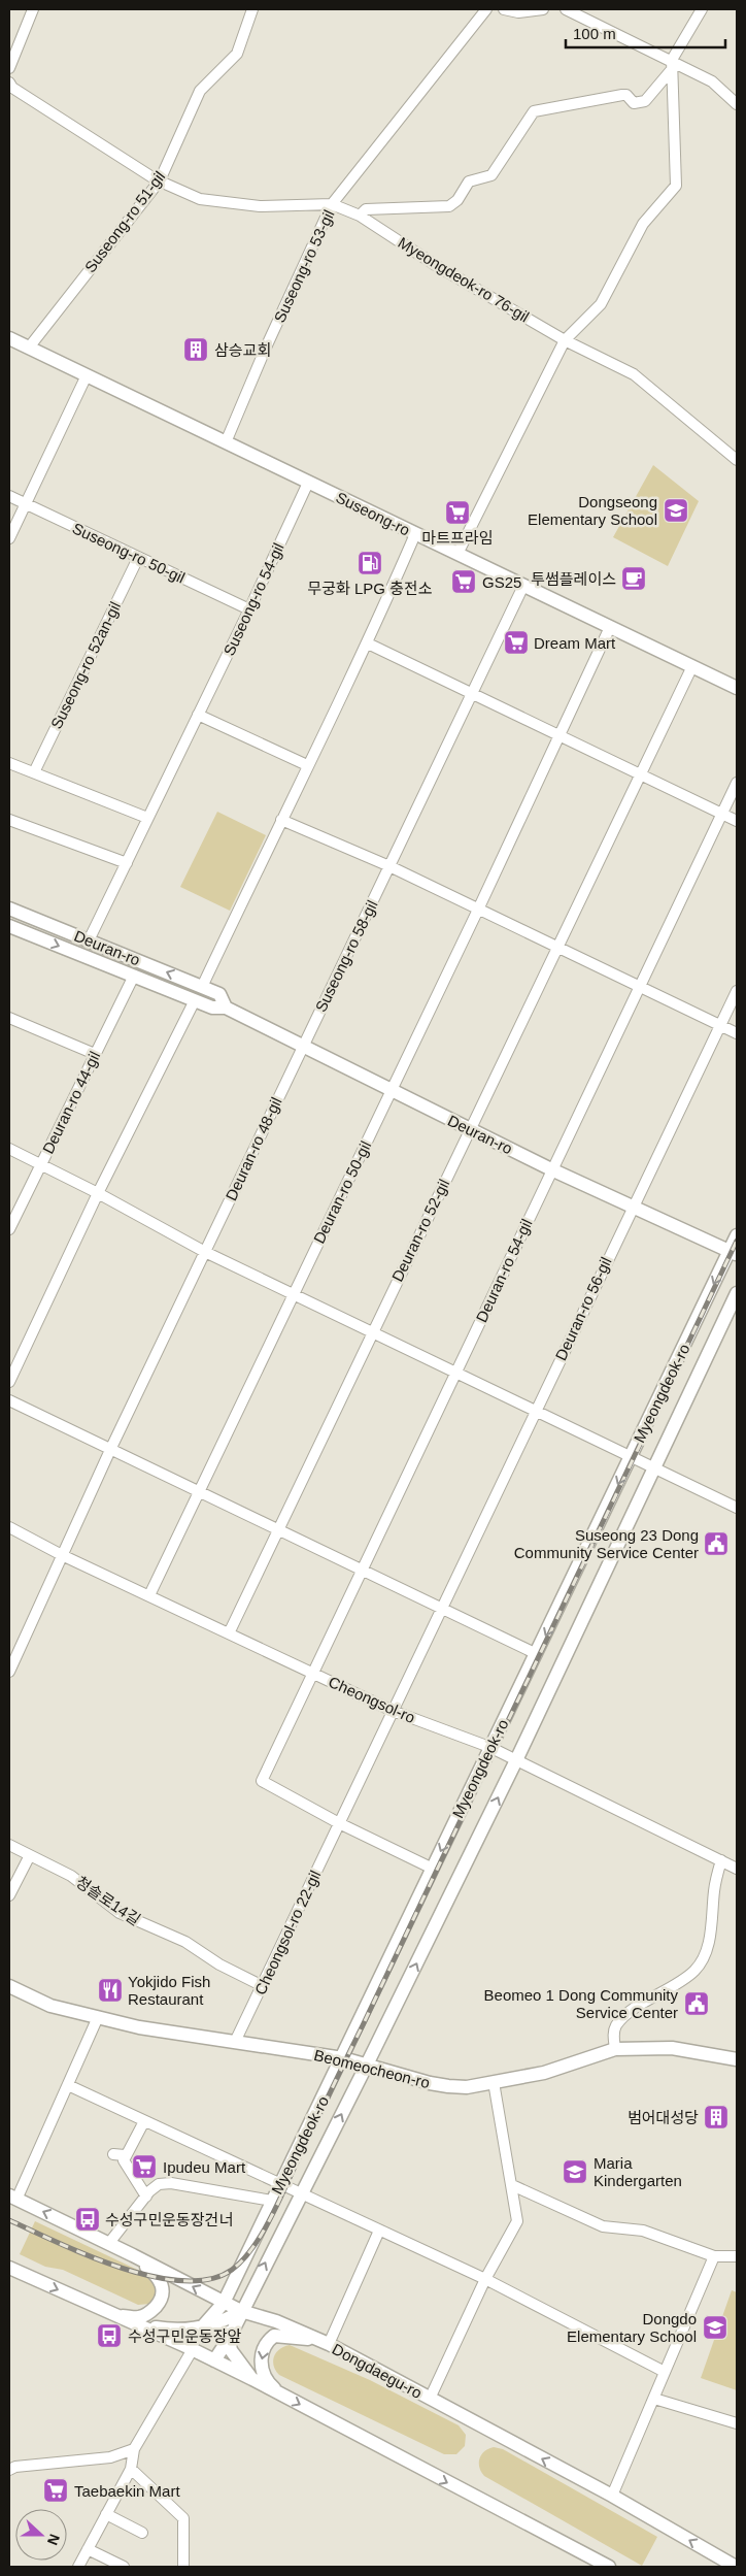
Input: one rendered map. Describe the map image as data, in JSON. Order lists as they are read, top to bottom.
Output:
{
  "streets": {
    "main road": [
      "Suseong-ro",
      "Deuran-ro",
      "Myeongdeok-ro",
      "Beomeocheon-ro",
      "Dongdaegu-ro"
    ],
    "street": [
      "Suseong-ro 51-gil",
      "Suseong-ro 53-gil",
      "Myeongdeok-ro 76-gil",
      "Suseong-ro 50-gil",
      "Suseong-ro 54-gil",
      "Suseong-ro 52an-gil",
      "Suseong-ro 58-gil",
      "Deuran-ro 44-gil",
      "Deuran-ro 48-gil",
      "Deuran-ro 50-gil",
      "Deuran-ro 52-gil",
      "Deuran-ro 54-gil",
      "Deuran-ro 56-gil",
      "Cheongsol-ro",
      "청솔로14길",
      "Cheongsol-ro 22-gil"
    ]
  },
  "crossings": [
    ["Suseong-ro 51-gil", "Myeongdeok-ro 76-gil"],
    ["Suseong-ro 51-gil", "Suseong-ro"],
    ["Suseong-ro 53-gil", "Myeongdeok-ro 76-gil"],
    ["Suseong-ro 53-gil", "Suseong-ro"],
    ["Suseong-ro", "Suseong-ro 54-gil"],
    ["Suseong-ro", "Suseong-ro 58-gil"],
    ["Suseong-ro", "Deuran-ro 50-gil"],
    ["Suseong-ro", "Deuran-ro 52-gil"],
    ["Suseong-ro 50-gil", "Suseong-ro 54-gil"],
    ["Suseong-ro 50-gil", "Suseong-ro 52an-gil"],
    ["Suseong-ro 54-gil", "Deuran-ro"],
    ["Deuran-ro", "Suseong-ro 58-gil"],
    ["Deuran-ro", "Deuran-ro 44-gil"],
    ["Deuran-ro", "Deuran-ro 48-gil"],
    ["Deuran-ro", "Deuran-ro 50-gil"],
    ["Deuran-ro", "Deuran-ro 52-gil"],
    ["Deuran-ro", "Deuran-ro 54-gil"],
    ["Deuran-ro", "Deuran-ro 56-gil"],
    ["Deuran-ro", "Myeongdeok-ro"],
    ["Suseong-ro 58-gil", "Deuran-ro 48-gil"],
    ["Deuran-ro 48-gil", "Cheongsol-ro"],
    ["Deuran-ro 50-gil", "Cheongsol-ro"],
    ["Deuran-ro 52-gil", "Cheongsol-ro"],
    ["Deuran-ro 54-gil", "Cheongsol-ro"],
    ["Deuran-ro 54-gil", "Cheongsol-ro 22-gil"],
    ["Deuran-ro 56-gil", "Cheongsol-ro"],
    ["Deuran-ro 56-gil", "Cheongsol-ro 22-gil"],
    ["Myeongdeok-ro", "Cheongsol-ro"],
    ["Myeongdeok-ro", "Beomeocheon-ro"],
    ["Myeongdeok-ro", "Dongdaegu-ro"],
    ["Cheongsol-ro", "Cheongsol-ro 22-gil"],
    ["청솔로14길", "Cheongsol-ro 22-gil"],
    ["Cheongsol-ro 22-gil", "Beomeocheon-ro"]
  ],
  "places": {
    "building": ["삼승교회", "범어대성당"],
    "school or university": ["Dongseong Elementary School", "Maria Kindergarten", "Dongdo Elementary School"],
    "supermarket": [
      "마트프라임",
      "GS25",
      "Dream Mart",
      "Ipudeu Mart",
      "Taebaekin Mart"
    ],
    "fuel station": ["무궁화 LPG 충전소"],
    "cafe": ["투썸플레이스"],
    "public building": ["Suseong 23 Dong Community Service Center", "Beomeo 1 Dong Community Service Center"],
    "restaurant": ["Yokjido Fish Restaurant"],
    "bus stop": ["수성구민운동장건너", "수성구민운동장앞"]
  },
  "scale_bar": "100 m",
  "north": "right"
}
